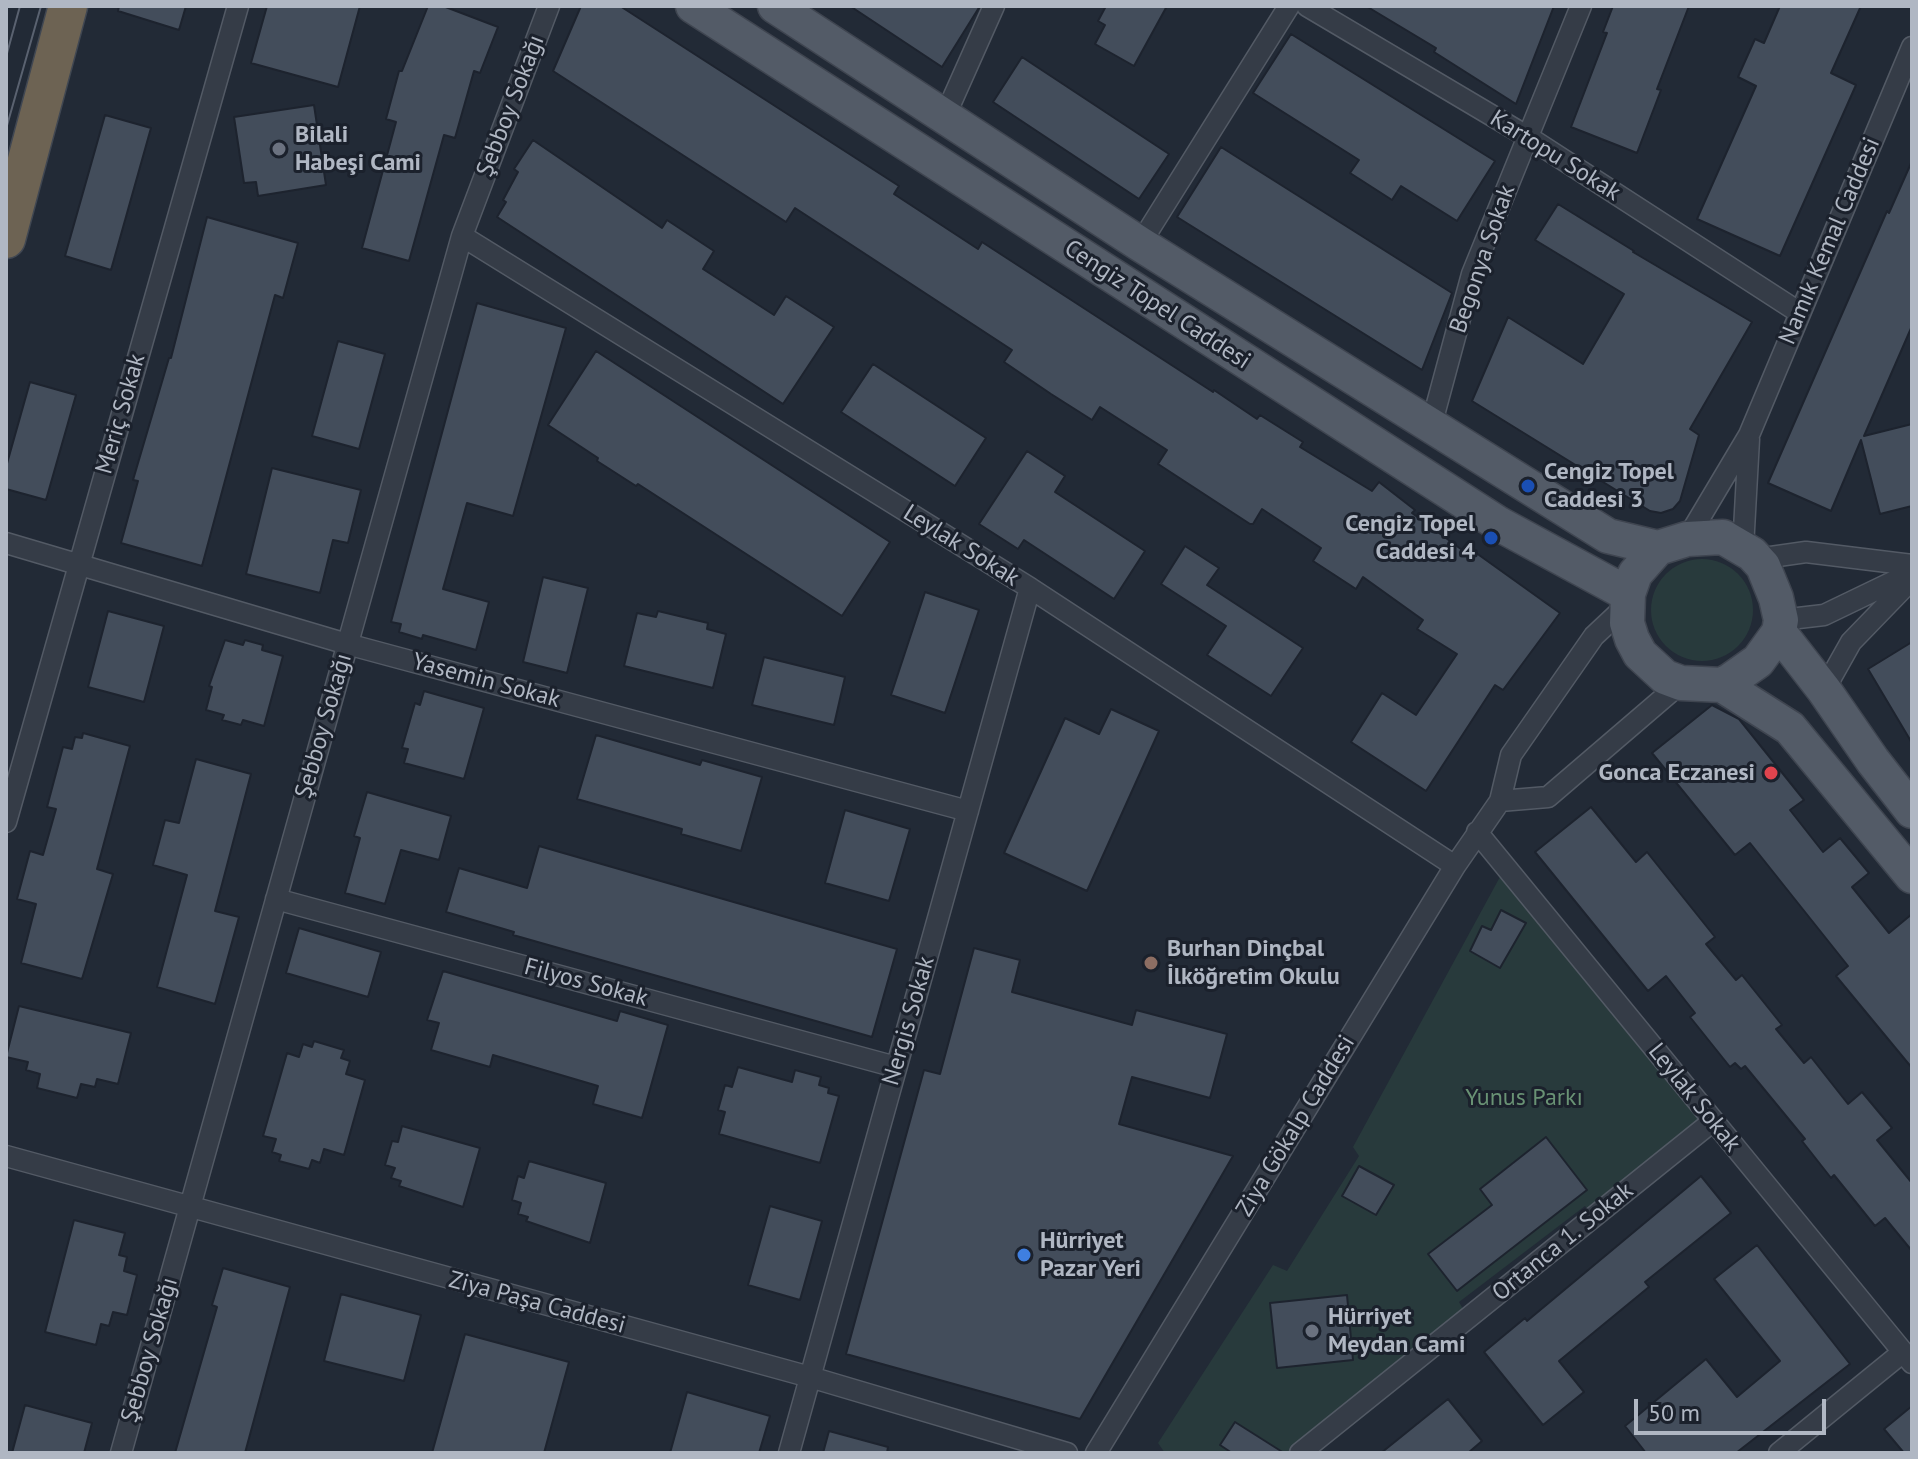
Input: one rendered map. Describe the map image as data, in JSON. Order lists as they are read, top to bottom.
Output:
{
  "streets": {
    "main road": ["Cengiz Topel Caddesi"],
    "street": [
      "Şebboy Sokağı",
      "Kartopu Sokak",
      "Namık Kemal Caddesi",
      "Begonya Sokak",
      "Meriç Sokak",
      "Leylak Sokak",
      "Yasemin Sokak",
      "Filyos Sokak",
      "Nergis Sokak",
      "Ziya Gökalp Caddesi",
      "Ortanca 1. Sokak",
      "Ziya Paşa Caddesi"
    ]
  },
  "crossings": [
    ["Şebboy Sokağı", "Leylak Sokak"],
    ["Şebboy Sokağı", "Yasemin Sokak"],
    ["Şebboy Sokağı", "Filyos Sokak"],
    ["Şebboy Sokağı", "Ziya Paşa Caddesi"],
    ["Kartopu Sokak", "Namık Kemal Caddesi"],
    ["Kartopu Sokak", "Begonya Sokak"],
    ["Namık Kemal Caddesi", "Cengiz Topel Caddesi"],
    ["Namık Kemal Caddesi", "Ziya Gökalp Caddesi"],
    ["Begonya Sokak", "Cengiz Topel Caddesi"],
    ["Cengiz Topel Caddesi", "Ziya Gökalp Caddesi"],
    ["Meriç Sokak", "Yasemin Sokak"],
    ["Leylak Sokak", "Nergis Sokak"],
    ["Leylak Sokak", "Ziya Gökalp Caddesi"],
    ["Leylak Sokak", "Ortanca 1. Sokak"],
    ["Yasemin Sokak", "Nergis Sokak"],
    ["Filyos Sokak", "Nergis Sokak"],
    ["Nergis Sokak", "Ziya Paşa Caddesi"]
  ],
  "parks": ["Yunus Parkı"],
  "places": [
    "Bilali Habeşi Cami",
    "Cengiz Topel Caddesi 3",
    "Cengiz Topel Caddesi 4",
    "Gonca Eczanesi",
    "Burhan Dinçbal İlköğretim Okulu",
    "Hürriyet Pazar Yeri",
    "Hürriyet Meydan Cami"
  ],
  "scale_bar": "50 m"
}
